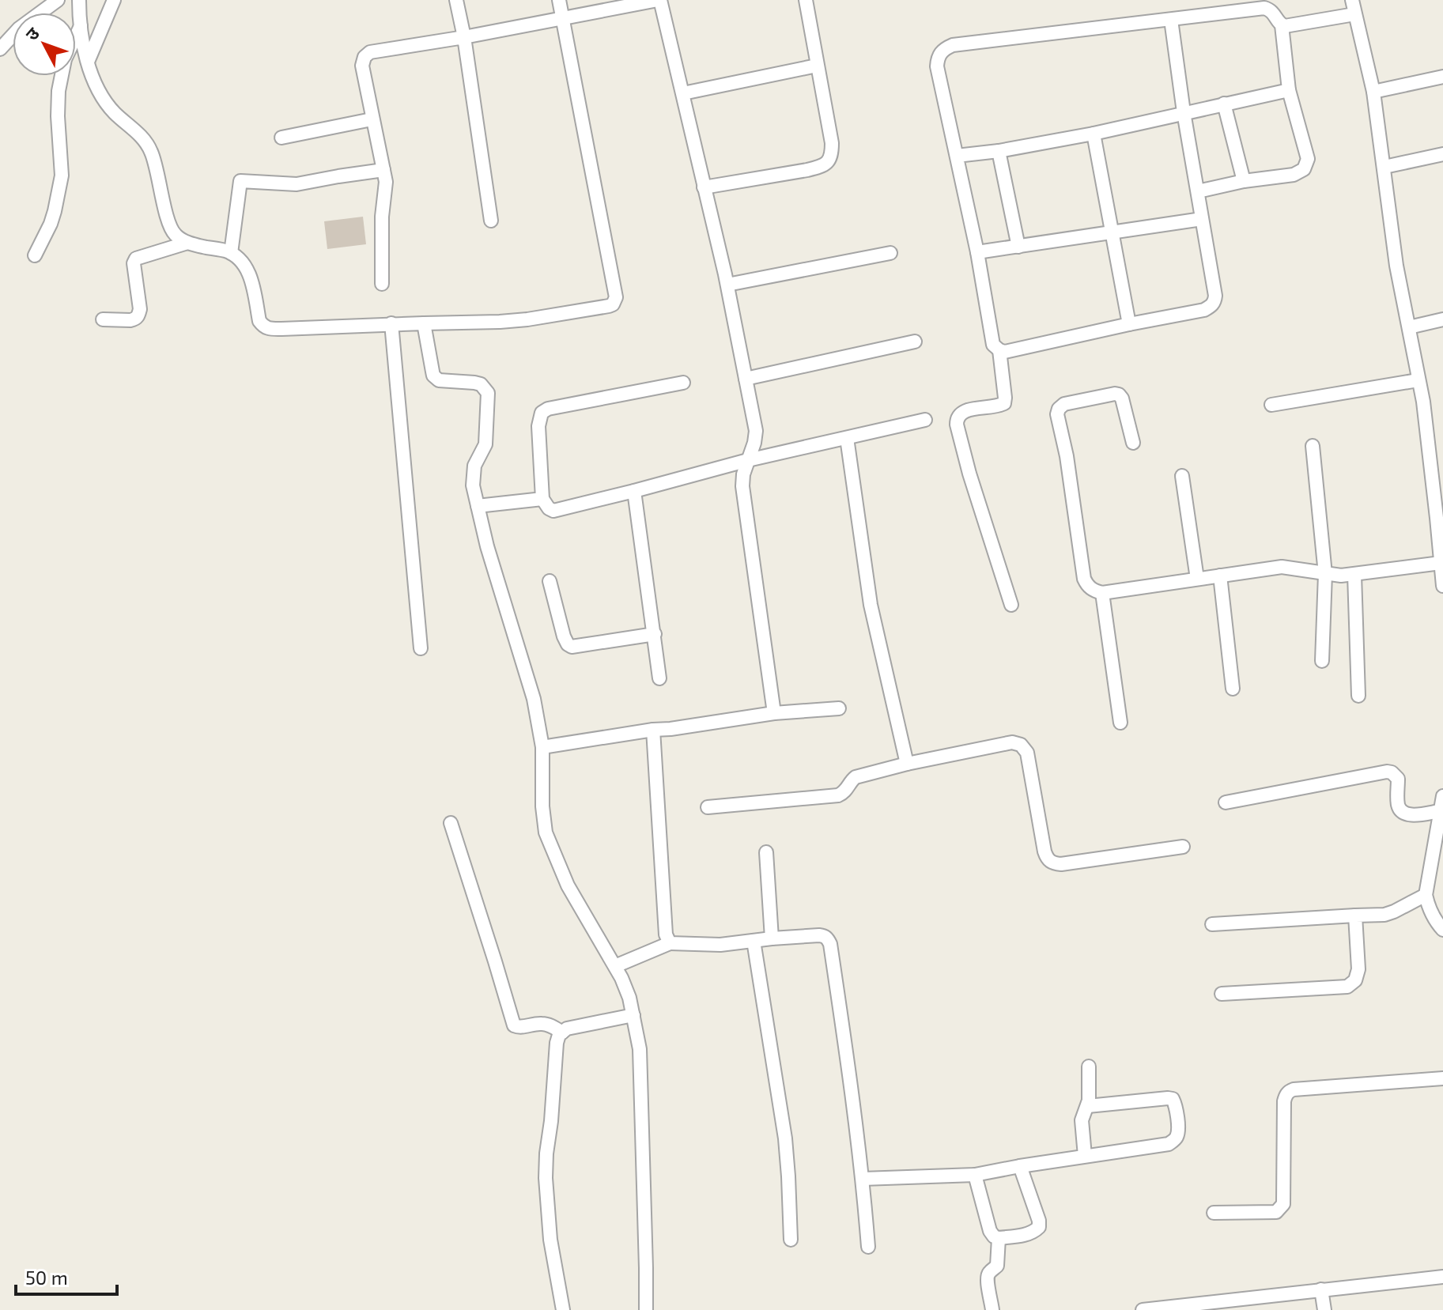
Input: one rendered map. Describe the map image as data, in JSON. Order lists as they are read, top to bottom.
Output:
{
  "scale_bar": "50 m",
  "north": "top left"
}
